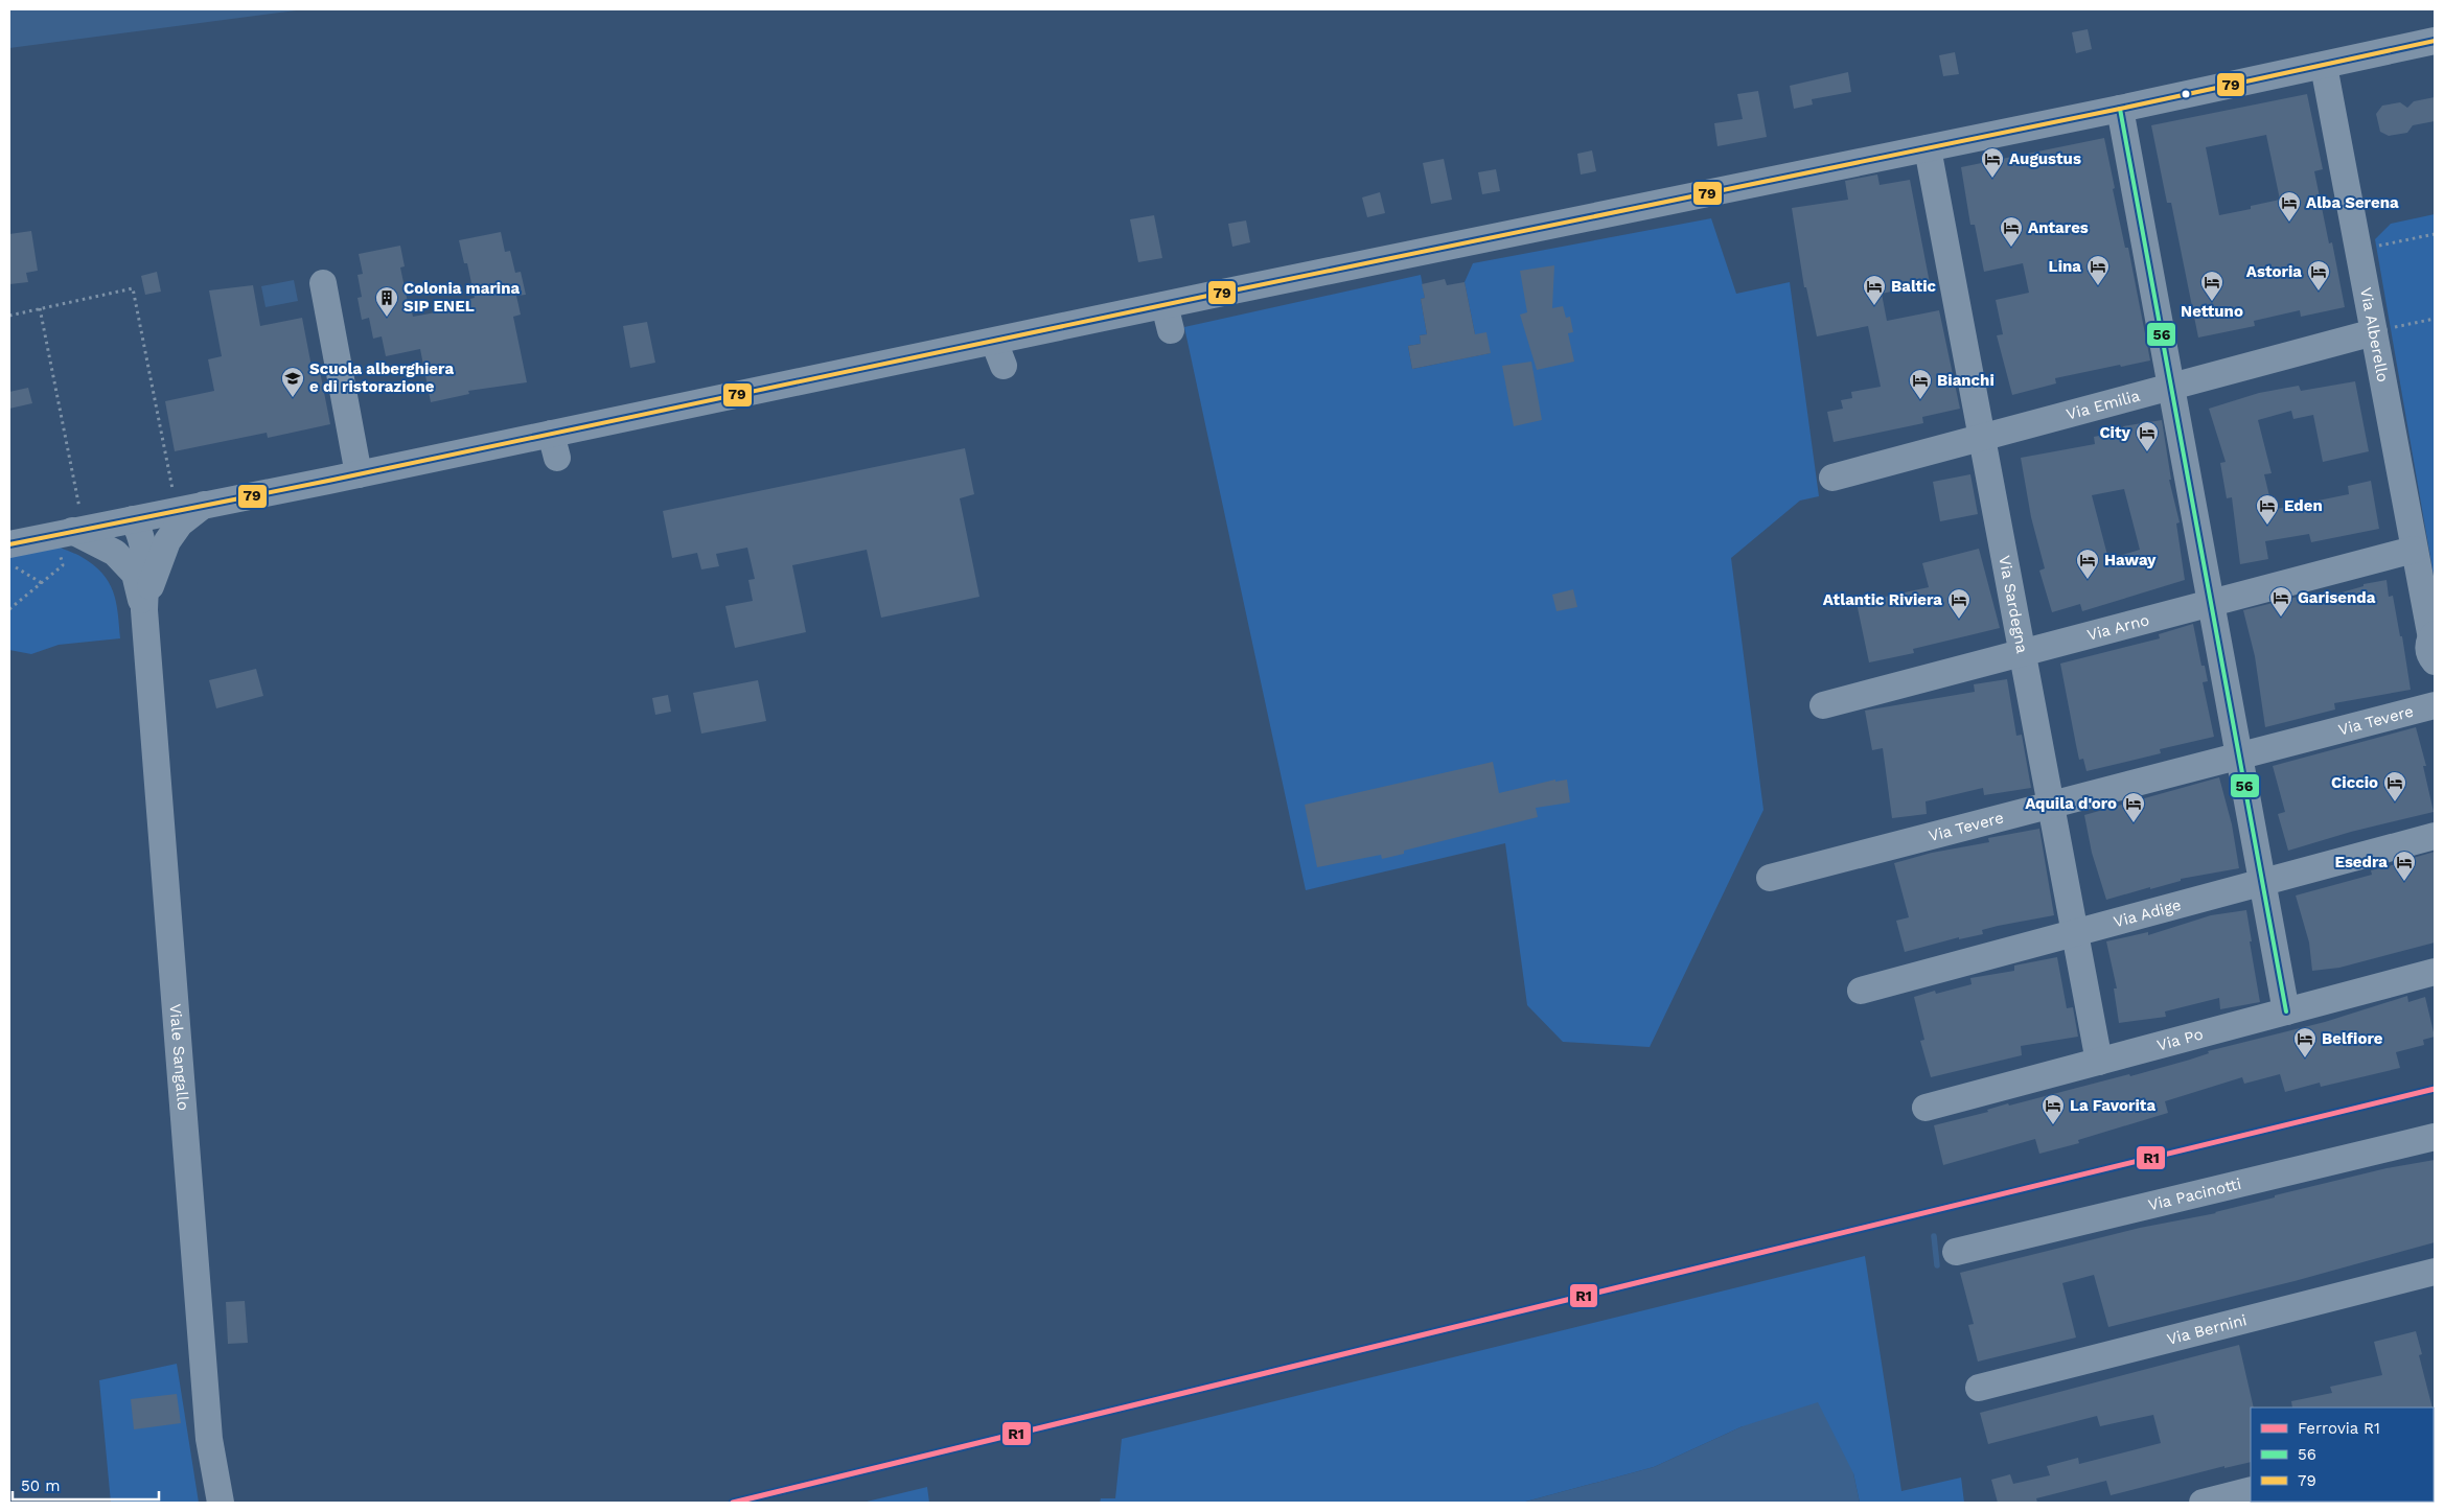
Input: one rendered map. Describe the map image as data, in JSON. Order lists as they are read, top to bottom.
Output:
{
  "streets": {
    "street": [
      "Via Alberello",
      "Via Emilia",
      "Via Sardegna",
      "Via Arno",
      "Via Tevere",
      "Via Adige",
      "Via Po",
      "Viale Sangallo",
      "Via Pacinotti",
      "Via Bernini"
    ]
  },
  "crossings": [
    ["Via Alberello", "Via Emilia"],
    ["Via Alberello", "Via Arno"],
    ["Via Emilia", "Via Sardegna"],
    ["Via Sardegna", "Via Arno"],
    ["Via Sardegna", "Via Tevere"],
    ["Via Sardegna", "Via Adige"],
    ["Via Sardegna", "Via Po"]
  ],
  "places": {
    "hotel": [
      "Augustus",
      "Alba Serena",
      "Antares",
      "Lina",
      "Astoria",
      "Nettuno",
      "Baltic",
      "Bianchi",
      "City",
      "Eden",
      "Haway",
      "Garisenda",
      "Atlantic Riviera",
      "Ciccio",
      "Aquila d'oro",
      "Esedra",
      "Belfiore",
      "La Favorita"
    ],
    "building": ["Colonia marina SIP ENEL"],
    "school or university": ["Scuola alberghiera e di ristorazione"]
  },
  "lines": ["transit line 79", "transit line 56", "rail line R1"],
  "legend": ["Ferrovia R1", "56", "79"],
  "scale_bar": "50 m"
}
